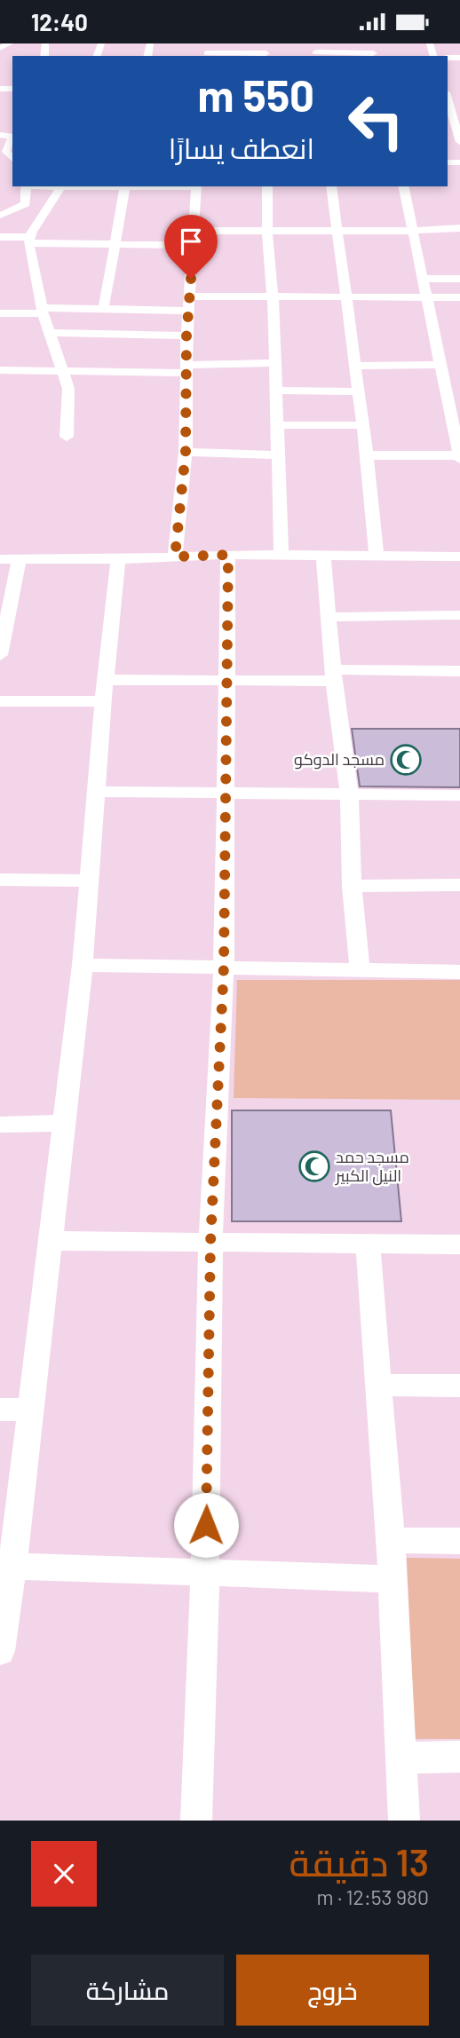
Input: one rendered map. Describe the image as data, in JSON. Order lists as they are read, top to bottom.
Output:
{
  "places": {
    "mosque": ["مسجد الدوكو", "مسجد حمد النيل الكبير"]
  },
  "page": {
    "status": "12:40",
    "turn": ["550 m", "انعطف يسارًا"],
    "heading": ["13 دقيقة", "980 m · 12:53"],
    "buttons": ["خروج", "مشاركة"]
  }
}
